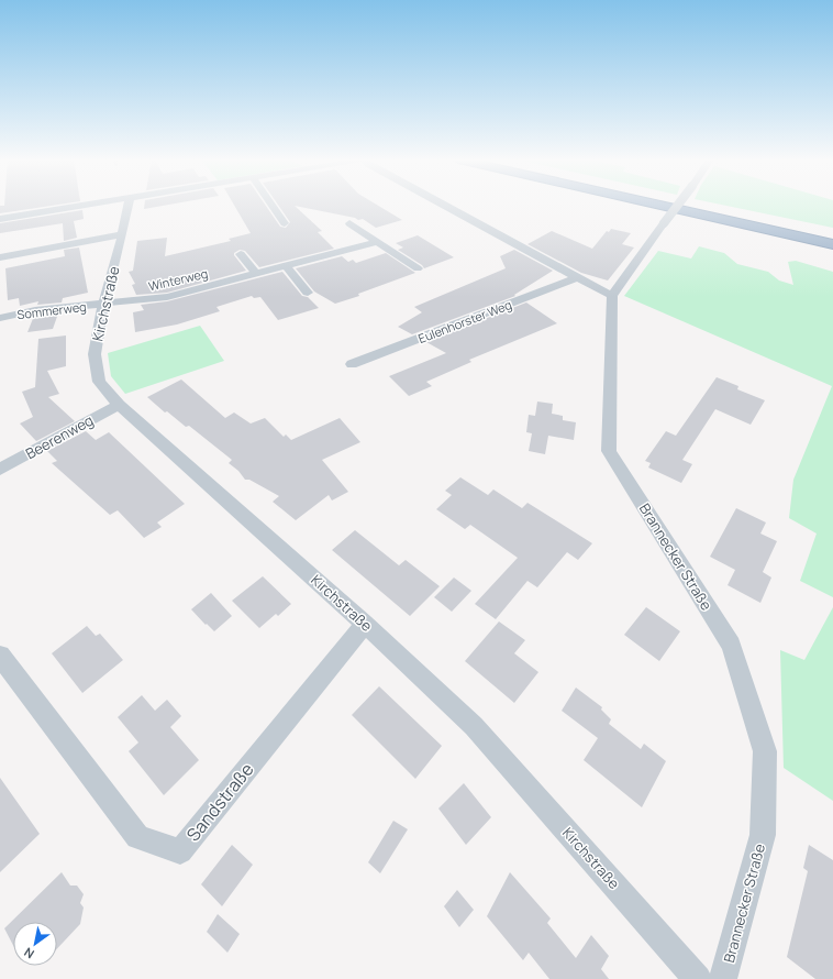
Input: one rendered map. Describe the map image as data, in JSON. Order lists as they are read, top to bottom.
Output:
{
  "streets": {
    "street": [
      "Winterweg",
      "Kirchstraße",
      "Sommerweg",
      "Eulenhorster Weg",
      "Beerenweg",
      "Brannecker Straße",
      "Sandstraße"
    ]
  },
  "crossings": [
    ["Winterweg", "Kirchstraße"],
    ["Winterweg", "Sommerweg"],
    ["Kirchstraße", "Sommerweg"],
    ["Kirchstraße", "Beerenweg"],
    ["Kirchstraße", "Sandstraße"]
  ],
  "north": "bottom left"
}
